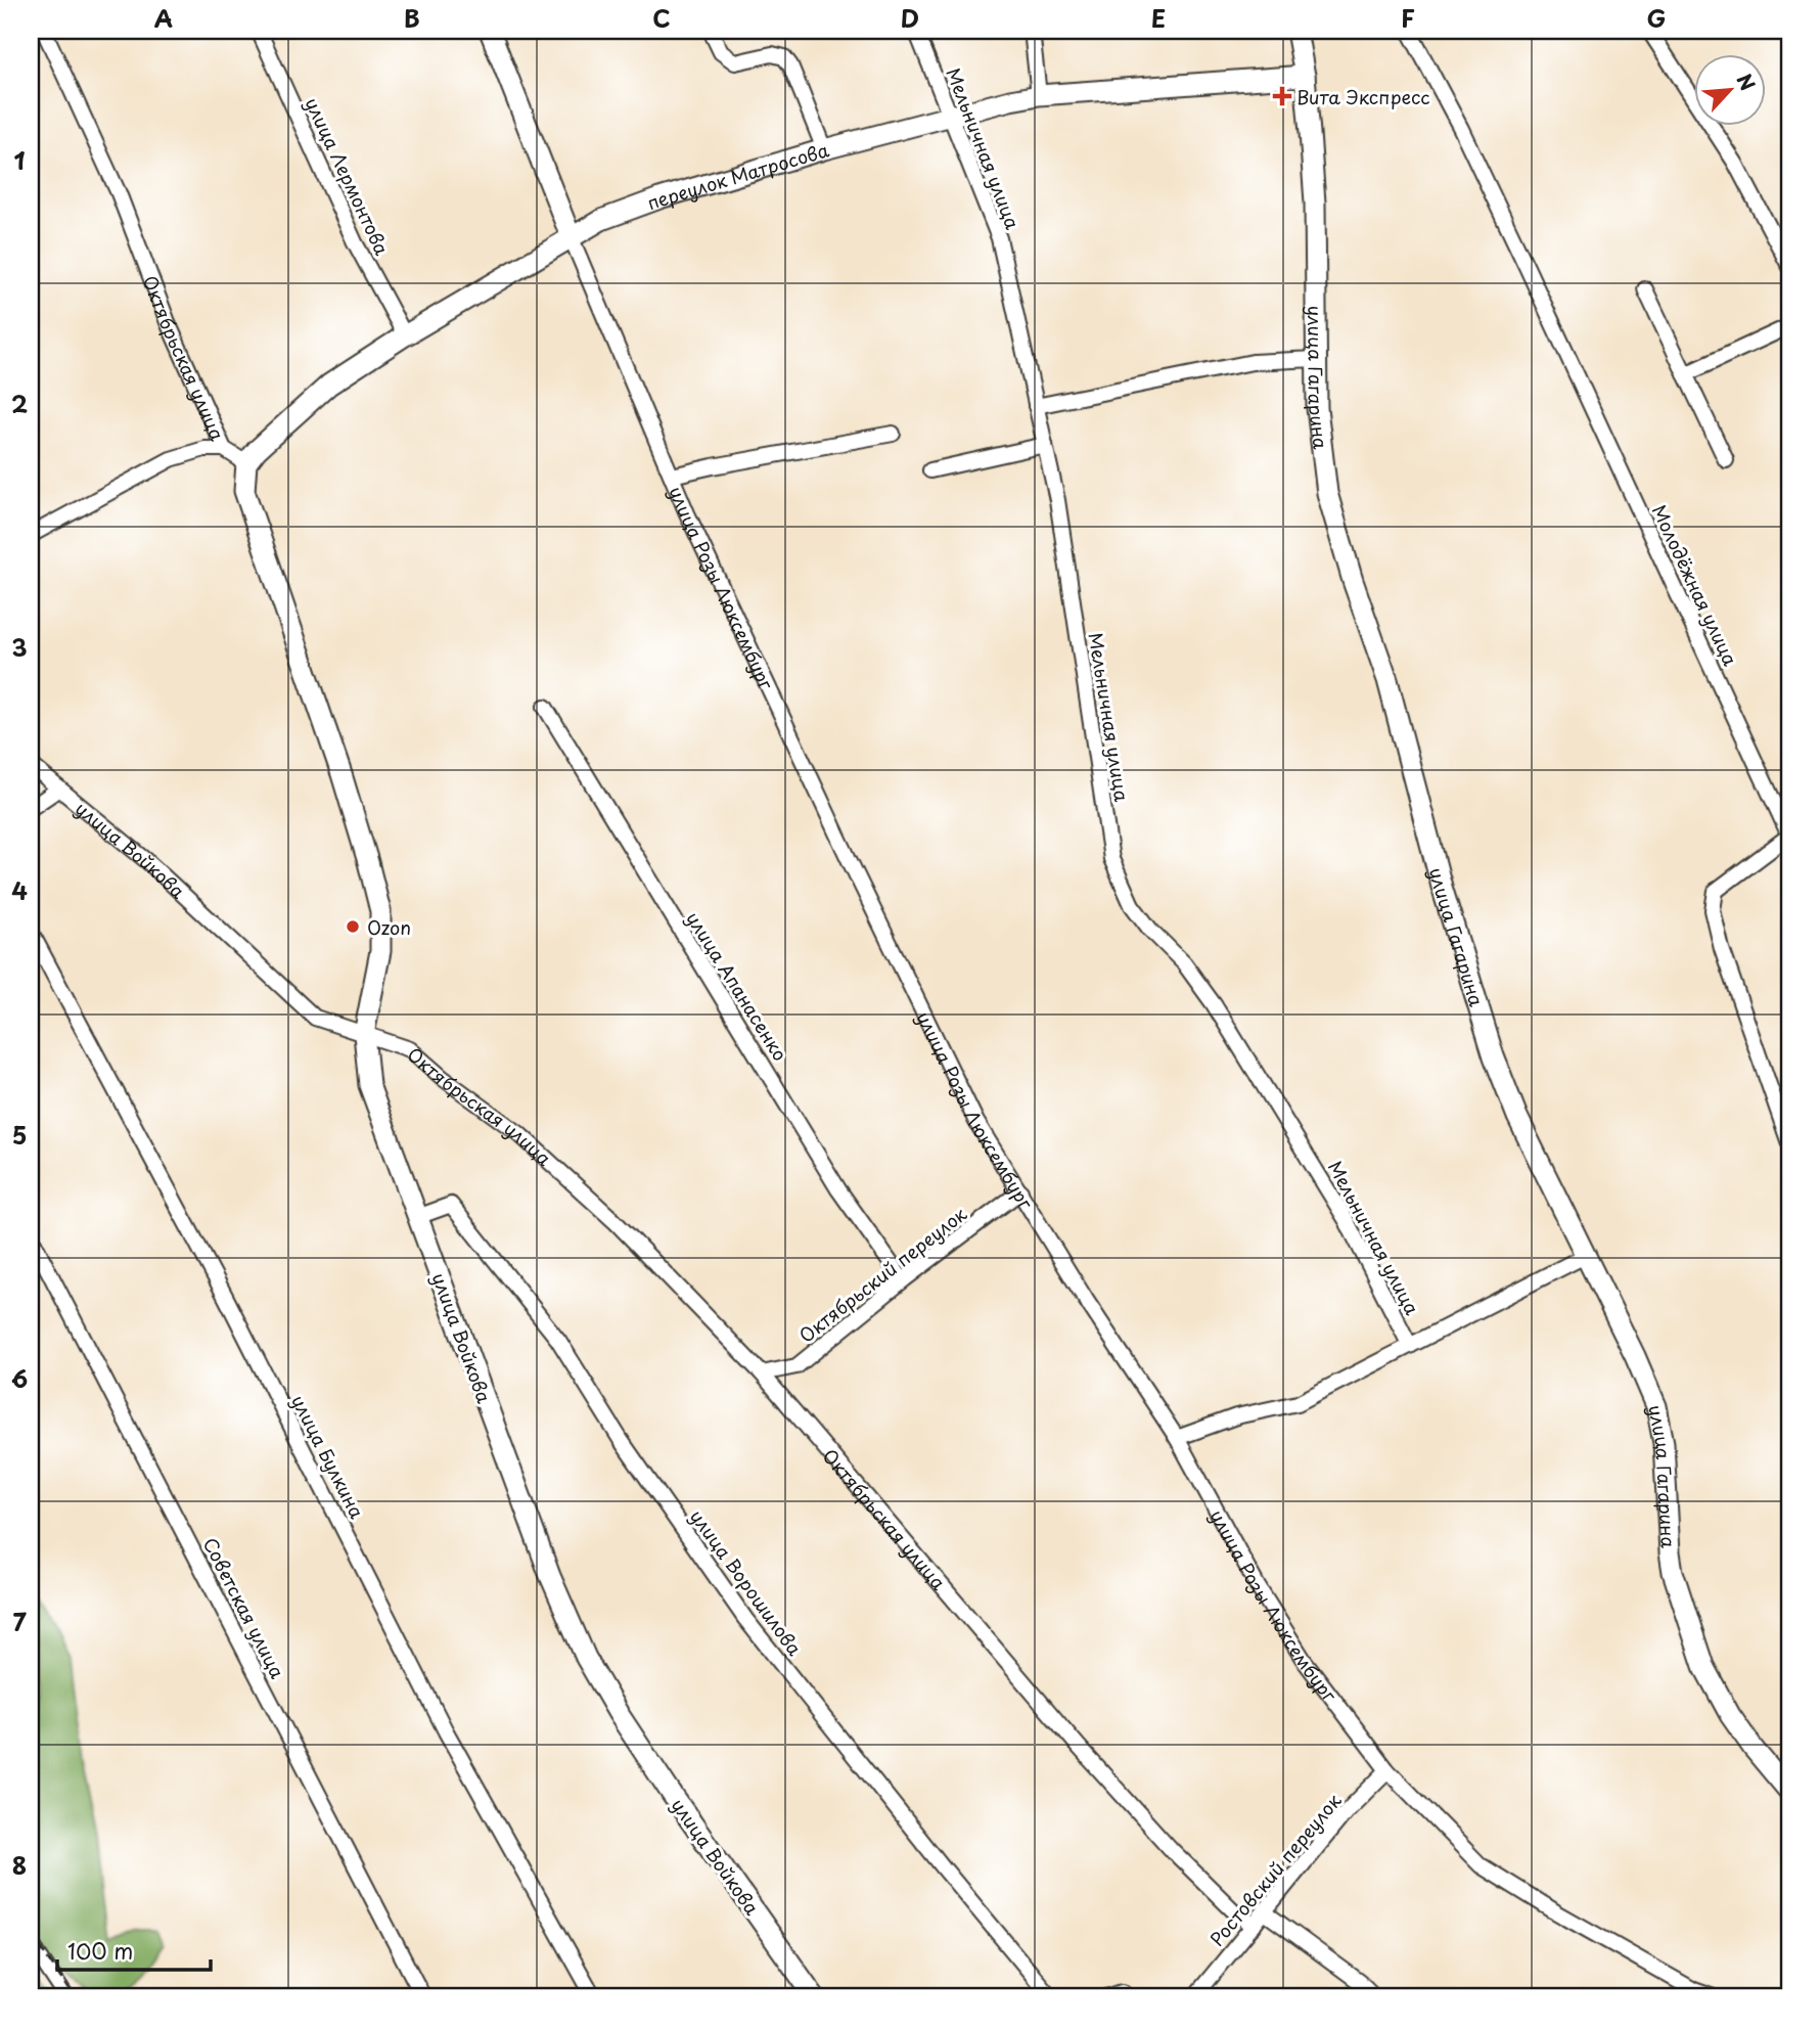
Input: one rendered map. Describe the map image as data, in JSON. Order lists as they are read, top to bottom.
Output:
{
  "streets": {
    "main road": [
      "переулок Матросова",
      "улица Гагарина",
      "улица Розы Люксембург",
      "улица Войкова"
    ],
    "street": [
      "Мельничная улица",
      "улица Лермонтова",
      "Октябрьская улица",
      "Молодёжная улица",
      "улица Апанасенко",
      "Октябрьский переулок",
      "улица Булкина",
      "улица Ворошилова",
      "Советская улица",
      "Ростовский переулок"
    ]
  },
  "crossings": [
    ["Мельничная улица", "переулок Матросова"],
    ["улица Лермонтова", "переулок Матросова"],
    ["переулок Матросова", "Октябрьская улица"],
    ["переулок Матросова", "улица Гагарина"],
    ["переулок Матросова", "улица Розы Люксембург"],
    ["Октябрьская улица", "улица Войкова"],
    ["Октябрьская улица", "Октябрьский переулок"],
    ["Октябрьская улица", "Ростовский переулок"],
    ["улица Розы Люксембург", "Октябрьский переулок"],
    ["улица Розы Люксембург", "Ростовский переулок"],
    ["улица Войкова", "улица Ворошилова"],
    ["улица Апанасенко", "Октябрьский переулок"]
  ],
  "places": {
    "health": ["Вита Экспресс"],
    "other": ["Ozon"]
  },
  "scale_bar": "100 m",
  "north": "top right",
  "grid": {
    "columns": [
      "A",
      "B",
      "C",
      "D",
      "E",
      "F",
      "G"
    ],
    "rows": [
      "1",
      "2",
      "3",
      "4",
      "5",
      "6",
      "7",
      "8"
    ]
  }
}
